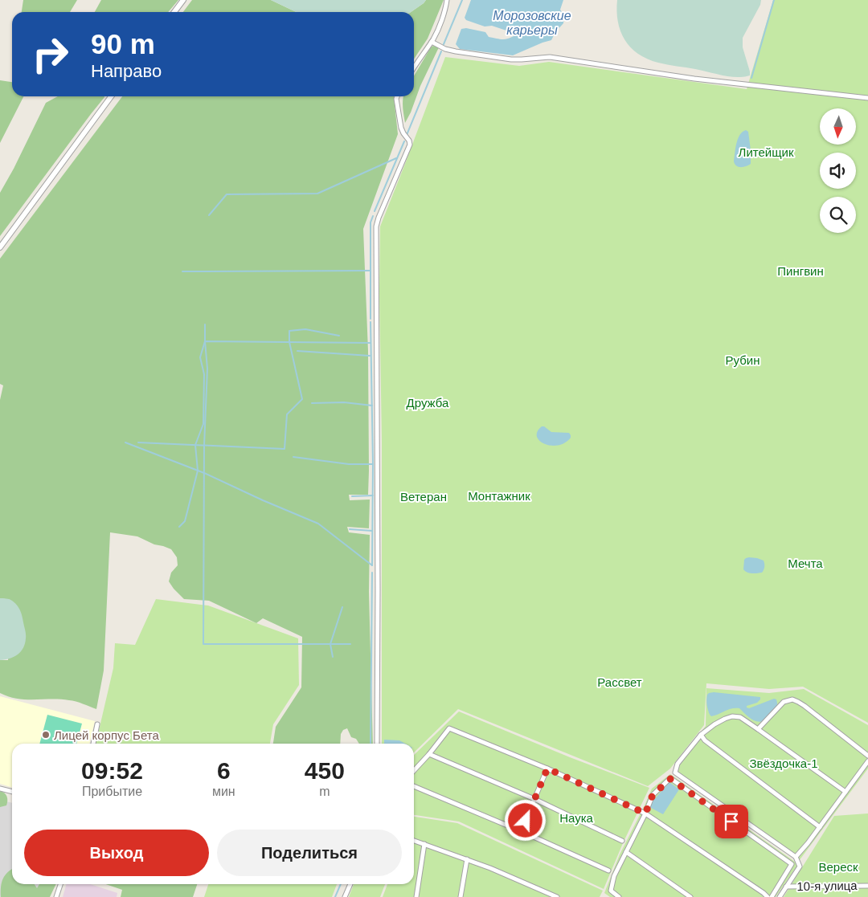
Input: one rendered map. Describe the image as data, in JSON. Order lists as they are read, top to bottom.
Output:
{
  "streets": {
    "street": ["10-я улица"]
  },
  "water": ["Морозовские карьеры"],
  "parks": [
    "Литейщик",
    "Пингвин",
    "Рубин",
    "Дружба",
    "Монтажник",
    "Ветеран",
    "Мечта",
    "Рассвет",
    "Звёздочка-1",
    "Наука",
    "Вереск"
  ],
  "places": ["Лицей корпус Бета"],
  "north": "bottom",
  "page": {
    "turn": ["90 m", "Направо"],
    "eta": [
      "09:52",
      "Прибытие",
      "6",
      "мин",
      "450",
      "m"
    ],
    "buttons": ["Выход", "Поделиться"]
  }
}
